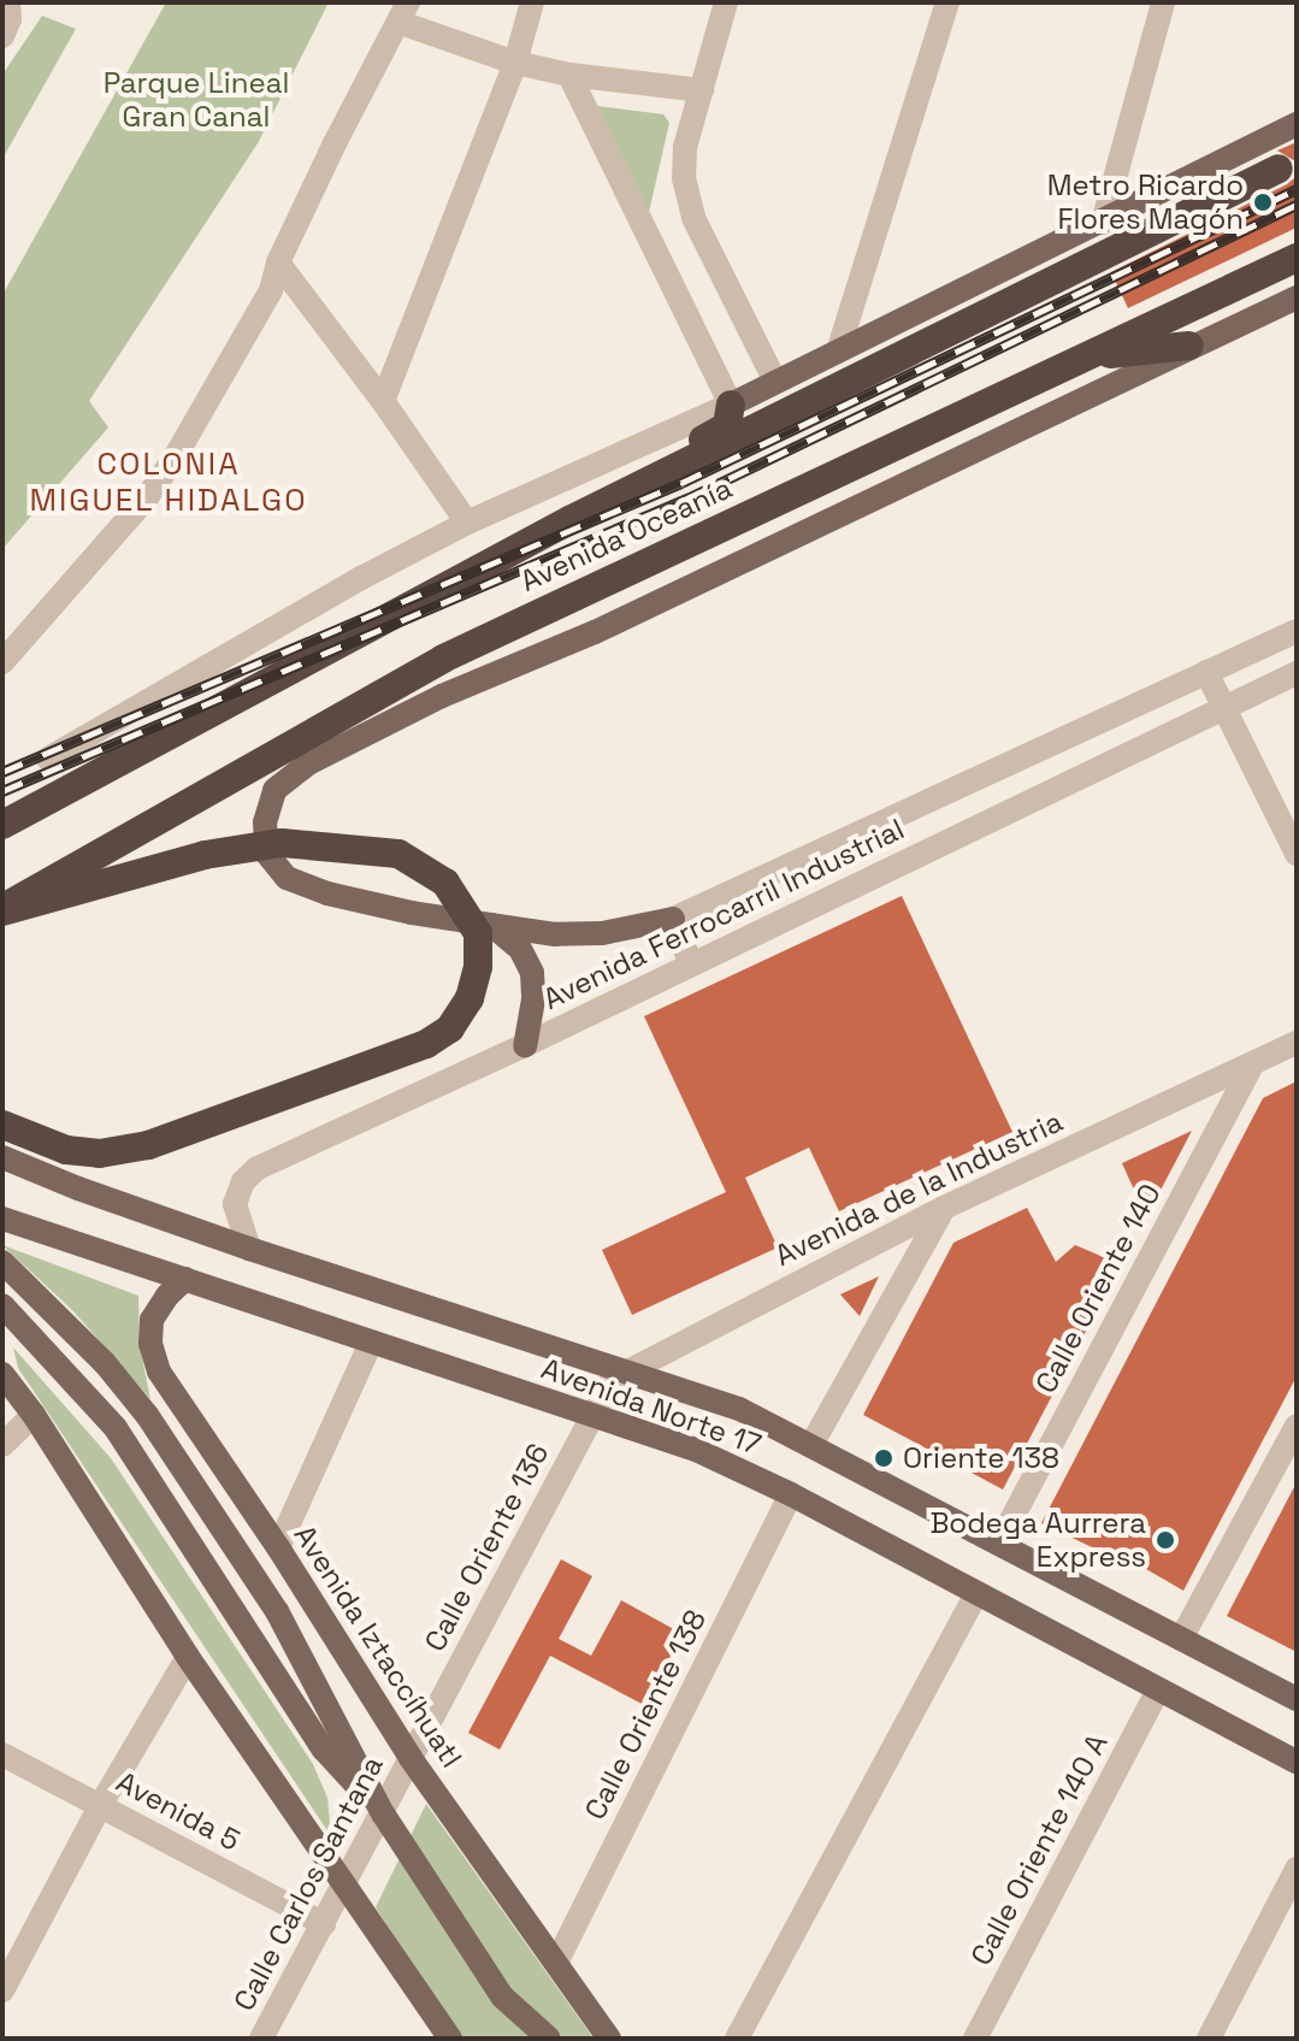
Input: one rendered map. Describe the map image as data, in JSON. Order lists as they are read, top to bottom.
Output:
{
  "streets": {
    "highway": ["Avenida Oceanía"],
    "main road": ["Avenida Norte 17", "Avenida Iztaccíhuatl"],
    "street": [
      "Avenida Ferrocarril Industrial",
      "Avenida de la Industria",
      "Calle Oriente 140",
      "Calle Oriente 136",
      "Calle Oriente 138",
      "Avenida 5",
      "Calle Oriente 140 A",
      "Calle Carlos Santana"
    ]
  },
  "crossings": [
    ["Avenida Ferrocarril Industrial", "Avenida Norte 17"],
    ["Avenida de la Industria", "Calle Oriente 140"],
    ["Avenida de la Industria", "Avenida Norte 17"],
    ["Avenida de la Industria", "Calle Oriente 136"],
    ["Calle Oriente 140", "Avenida Norte 17"],
    ["Avenida Norte 17", "Calle Oriente 136"],
    ["Avenida Norte 17", "Avenida Iztaccíhuatl"],
    ["Avenida Norte 17", "Calle Oriente 138"],
    ["Avenida Norte 17", "Calle Oriente 140 A"],
    ["Calle Oriente 136", "Avenida Iztaccíhuatl"],
    ["Calle Oriente 136", "Calle Carlos Santana"],
    ["Avenida Iztaccíhuatl", "Calle Oriente 138"],
    ["Avenida Iztaccíhuatl", "Calle Carlos Santana"],
    ["Avenida 5", "Calle Carlos Santana"]
  ],
  "districts": ["COLONIA MIGUEL HIDALGO"],
  "parks": ["Parque Lineal Gran Canal"],
  "places": ["Metro Ricardo Flores Magón", "Oriente 138", "Bodega Aurrera Express"]
}
